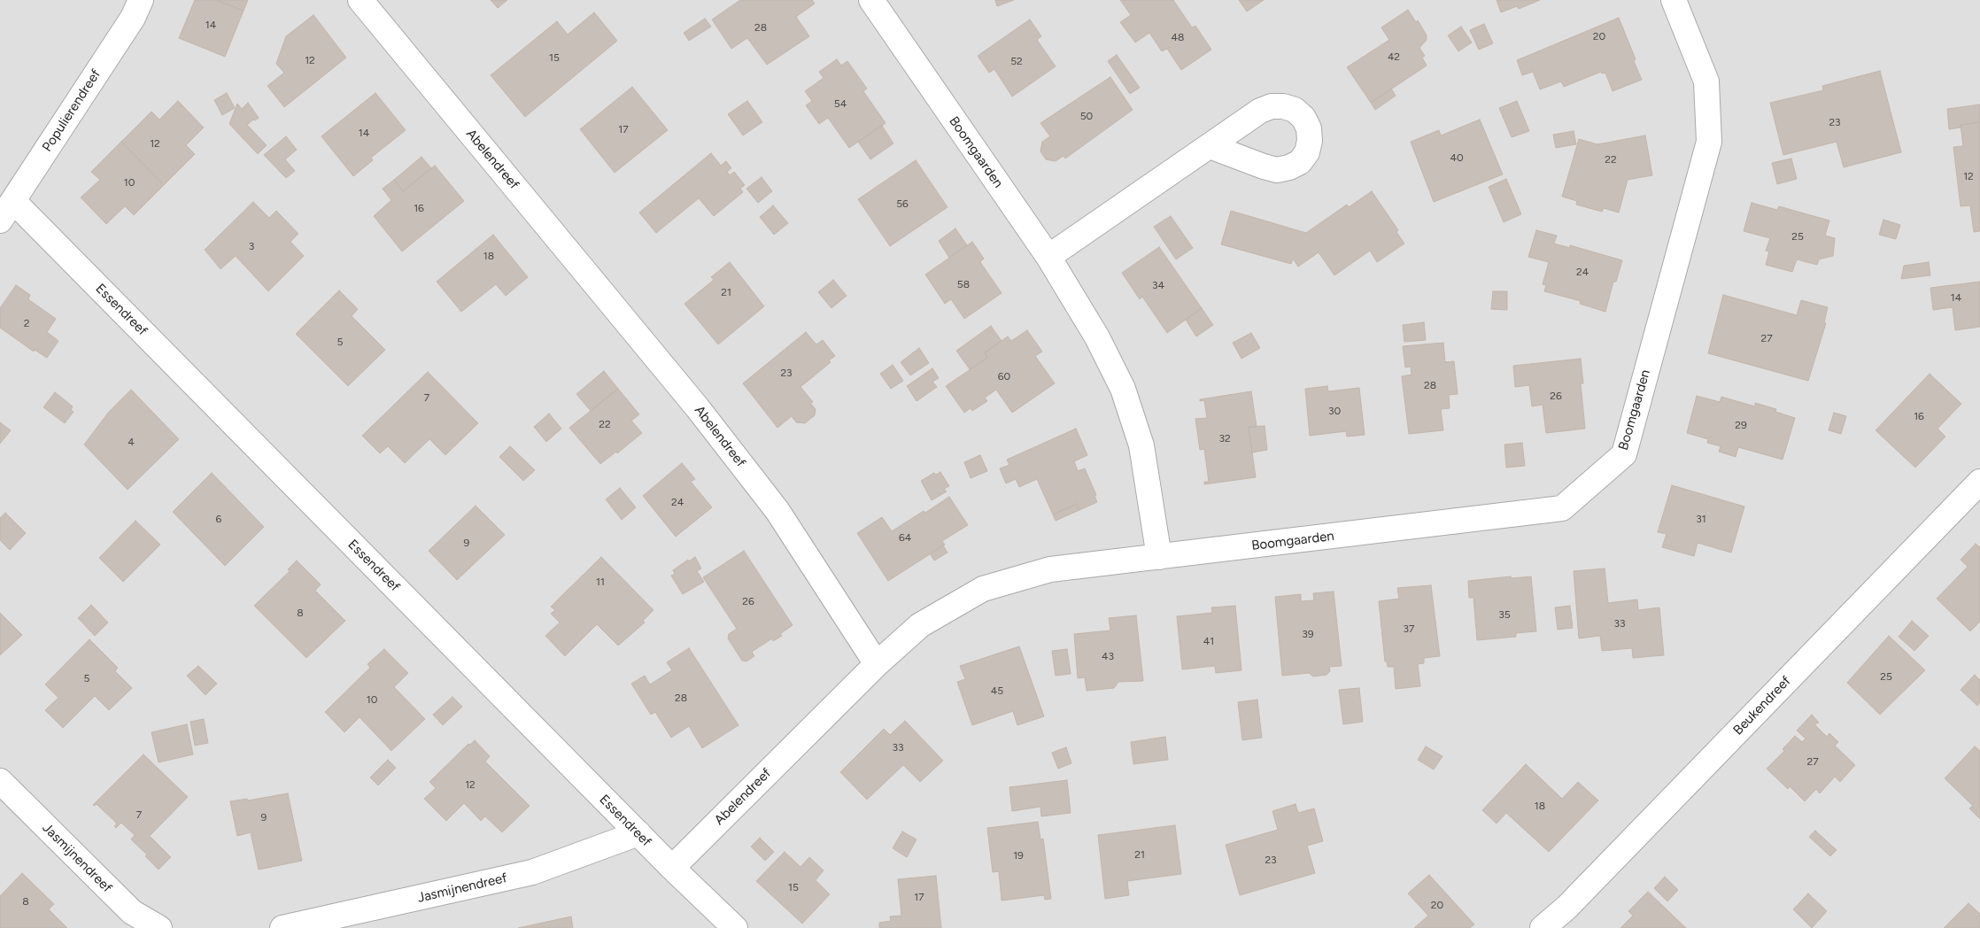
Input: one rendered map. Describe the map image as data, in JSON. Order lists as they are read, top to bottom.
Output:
{
  "streets": {
    "street": [
      "Populierendreef",
      "Boomgaarden",
      "Abelendreef",
      "Essendreef",
      "Beukendreef",
      "Jasmijnendreef"
    ]
  },
  "crossings": [
    ["Populierendreef", "Essendreef"],
    ["Boomgaarden", "Abelendreef"],
    ["Abelendreef", "Essendreef"],
    ["Essendreef", "Jasmijnendreef"]
  ],
  "house_numbers": [
    "14",
    "28",
    "20",
    "48",
    "42",
    "15",
    "12",
    "52",
    "54",
    "50",
    "23",
    "17",
    "14",
    "12",
    "40",
    "22",
    "12",
    "10",
    "56",
    "16",
    "25",
    "3",
    "18",
    "24",
    "58",
    "34",
    "21",
    "14",
    "2",
    "27",
    "5",
    "23",
    "60",
    "28",
    "26",
    "7",
    "30",
    "16",
    "22",
    "29",
    "32",
    "4",
    "24",
    "6",
    "31",
    "64",
    "9",
    "11",
    "26",
    "8",
    "35",
    "33",
    "37",
    "39",
    "41",
    "43",
    "25",
    "5",
    "45",
    "28",
    "10",
    "33",
    "27",
    "12",
    "18",
    "7",
    "9",
    "21",
    "19",
    "23",
    "15",
    "17",
    "8",
    "20"
  ]
}
